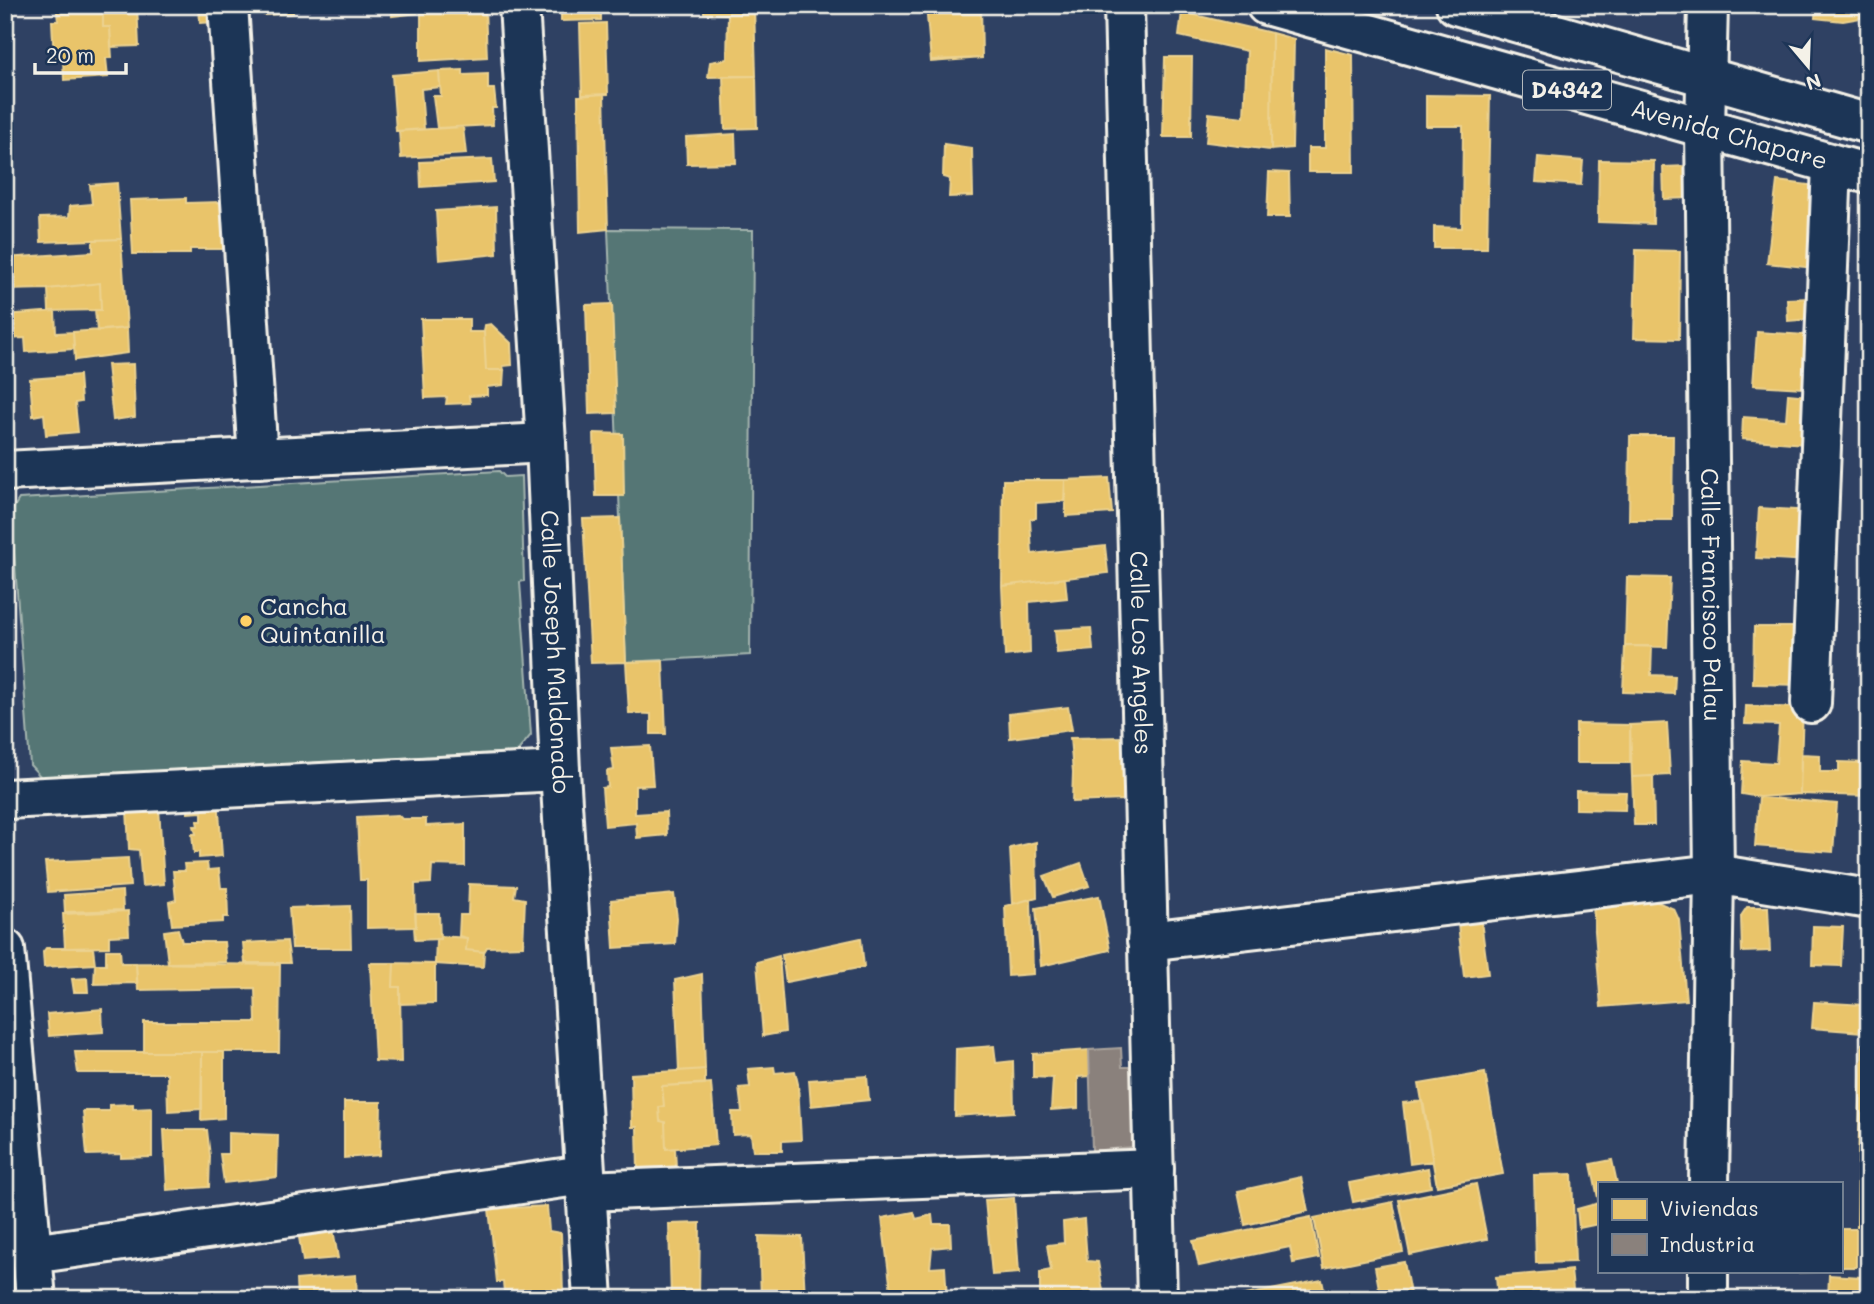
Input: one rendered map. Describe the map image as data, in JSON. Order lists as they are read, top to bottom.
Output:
{
  "streets": {
    "street": [
      "D4342",
      "Avenida Chapare",
      "Calle Francisco Palau",
      "Calle Joseph Maldonado",
      "Calle Los Angeles"
    ]
  },
  "crossings": [
    ["Avenida Chapare", "Calle Francisco Palau"]
  ],
  "places": ["Cancha Quintanilla"],
  "legend": ["Viviendas", "Industria"],
  "scale_bar": "20 m",
  "north": "bottom"
}
